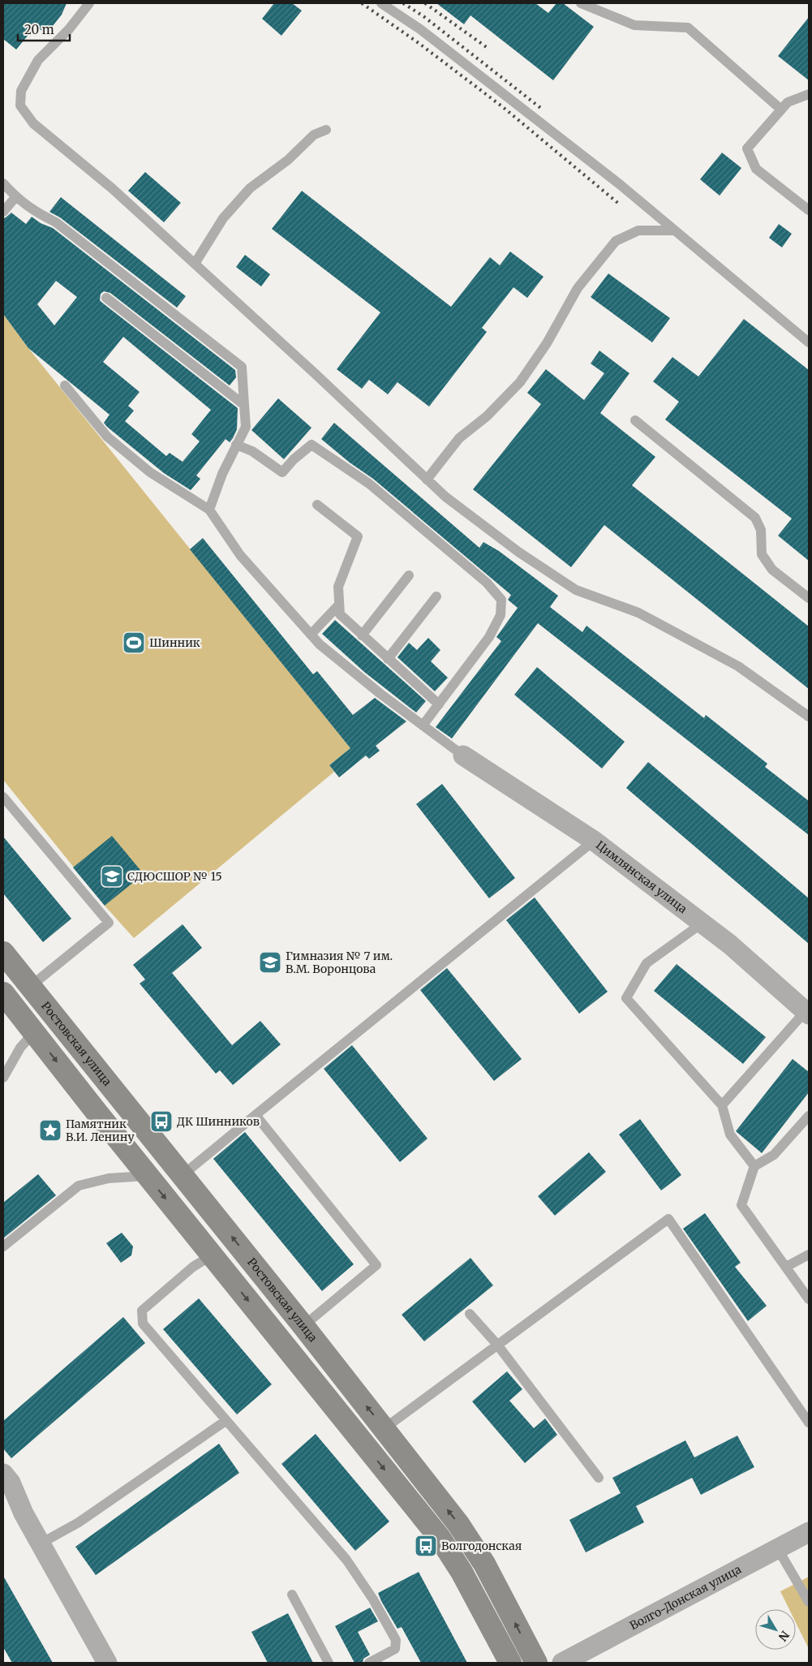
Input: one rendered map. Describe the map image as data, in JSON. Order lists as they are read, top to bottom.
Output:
{
  "streets": {
    "street": ["Цимлянская улица", "Ростовская улица", "Волго-Донская улица"]
  },
  "places": {
    "sports": ["Шинник"],
    "school or university": ["СДЮСШОР № 15", "Гимназия № 7 им. В.М. Воронцова"],
    "bus stop": ["ДК Шинников", "Волгодонская"],
    "place": ["Памятник В.И. Ленину"]
  },
  "scale_bar": "20 m",
  "north": "bottom right"
}
